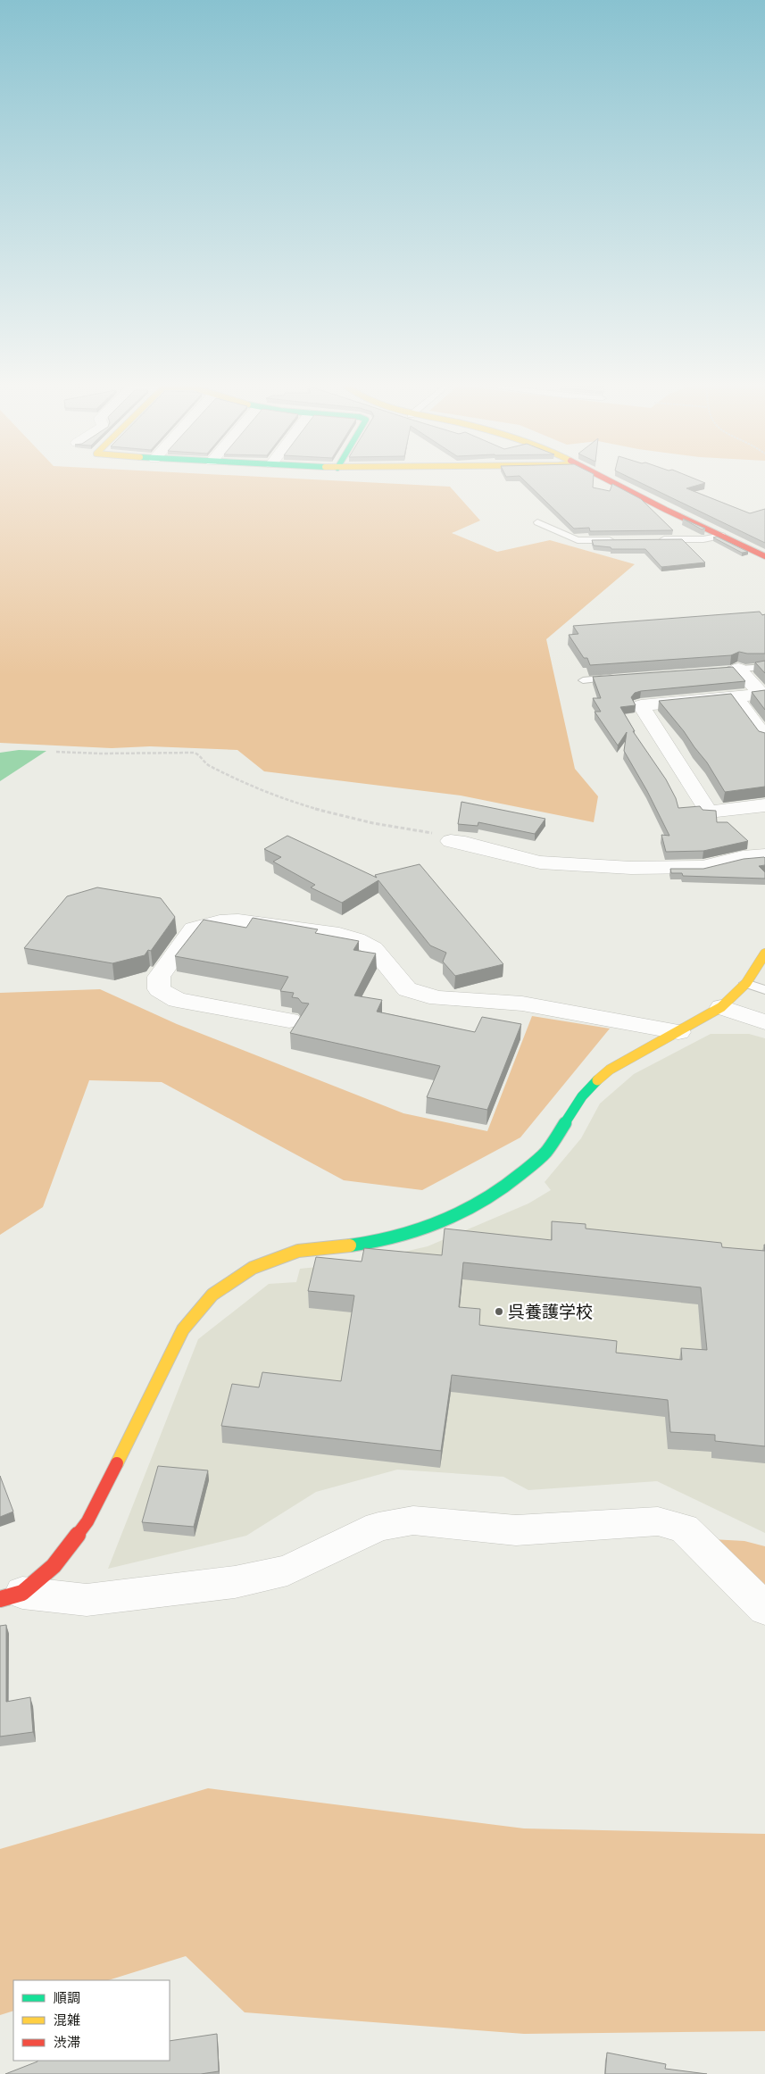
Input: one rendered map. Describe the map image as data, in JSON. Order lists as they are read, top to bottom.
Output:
{
  "places": ["呉養護学校"],
  "legend": ["順調", "混雑", "渋滞"]
}
